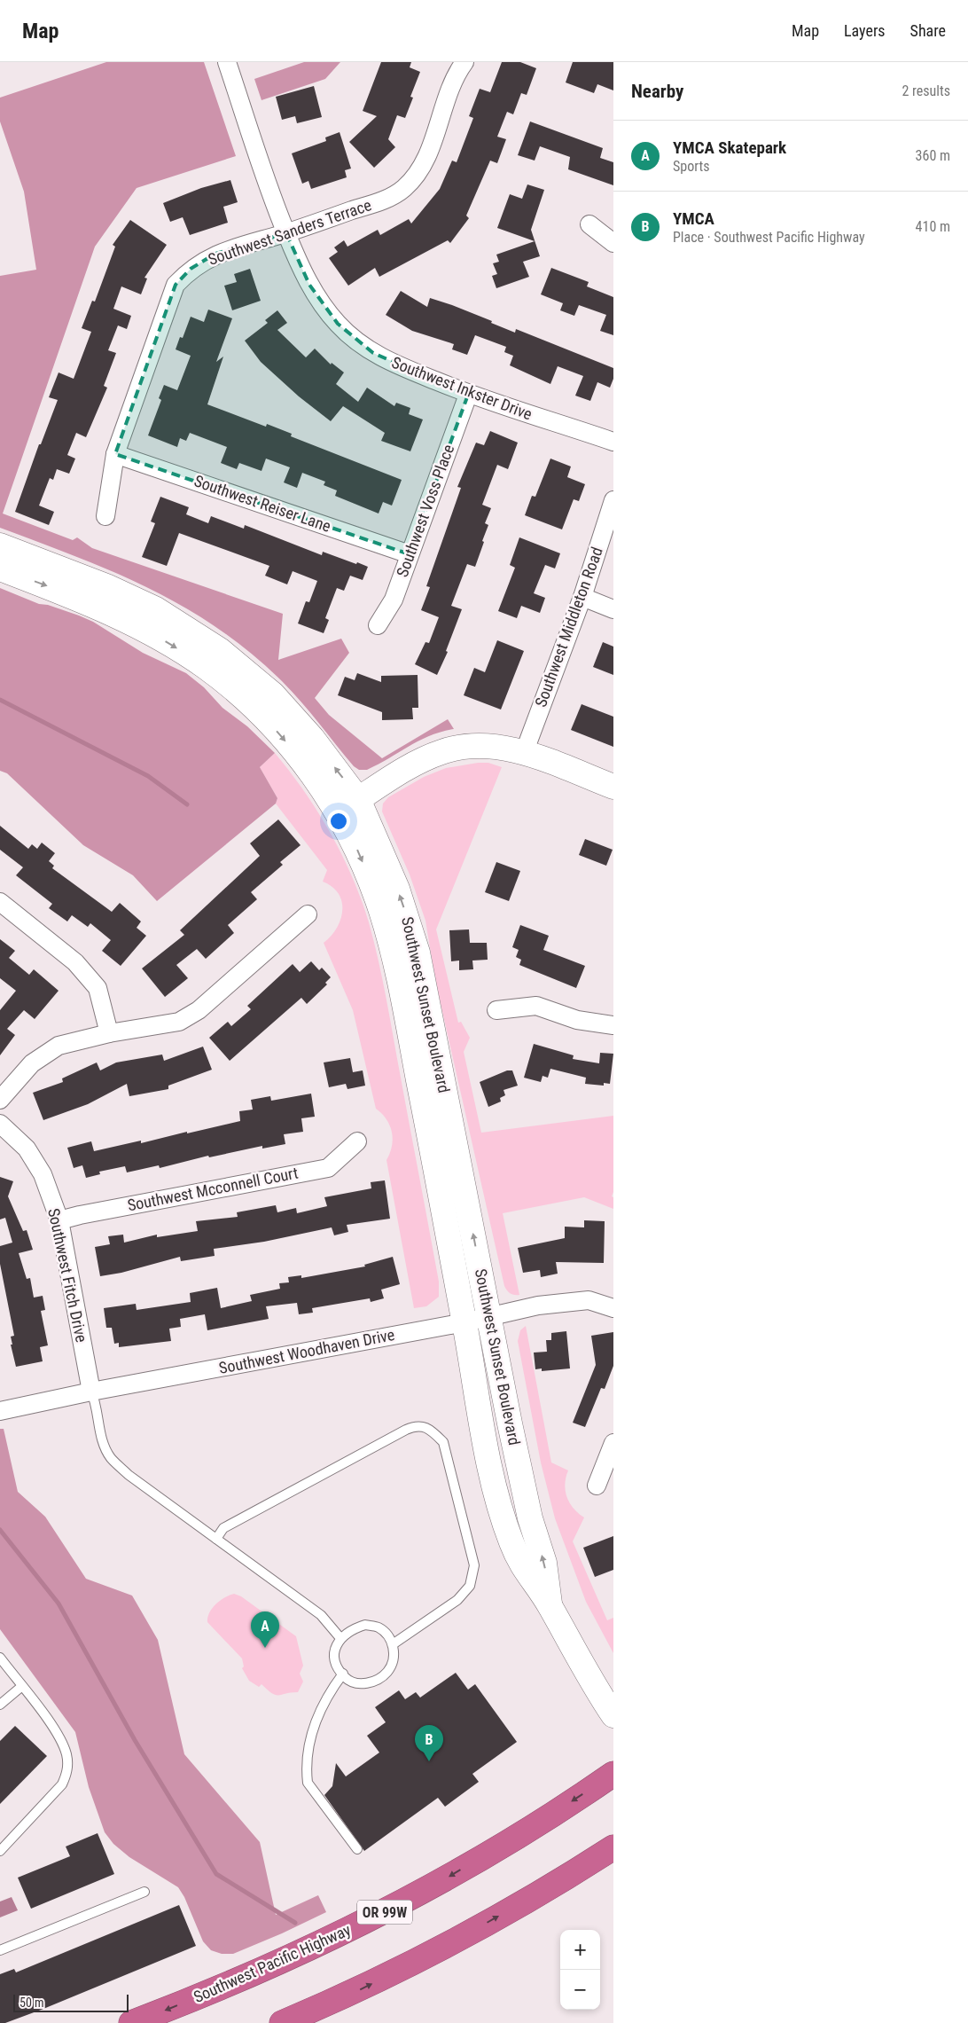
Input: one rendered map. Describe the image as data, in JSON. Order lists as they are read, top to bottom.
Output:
{
  "streets": {
    "highway": ["OR 99W", "Southwest Pacific Highway"],
    "main road": ["Southwest Sunset Boulevard"],
    "street": [
      "Southwest Sanders Terrace",
      "Southwest Inkster Drive",
      "Southwest Reiser Lane",
      "Southwest Voss Place",
      "Southwest Middleton Road",
      "Southwest Mcconnell Court",
      "Southwest Fitch Drive",
      "Southwest Woodhaven Drive"
    ]
  },
  "crossings": [
    ["Southwest Sanders Terrace", "Southwest Inkster Drive"],
    ["Southwest Sanders Terrace", "Southwest Reiser Lane"],
    ["Southwest Inkster Drive", "Southwest Voss Place"],
    ["Southwest Reiser Lane", "Southwest Voss Place"],
    ["Southwest Sunset Boulevard", "Southwest Woodhaven Drive"],
    ["Southwest Mcconnell Court", "Southwest Fitch Drive"],
    ["Southwest Fitch Drive", "Southwest Woodhaven Drive"]
  ],
  "scale_bar": "50 m",
  "page": {
    "header": "Map",
    "nav": ["Map", "Layers", "Share"],
    "heading": ["Nearby", "2 results"],
    "list": [
      {
        "mark": "A",
        "name": "YMCA Skatepark",
        "note": "Sports",
        "value": "360 m"
      },
      {
        "mark": "B",
        "name": "YMCA",
        "note": "Place · Southwest Pacific Highway",
        "value": "410 m"
      }
    ],
    "pins": ["A", "B"],
    "map_buttons": ["+", "−"],
    "scale": "50 m"
  }
}
